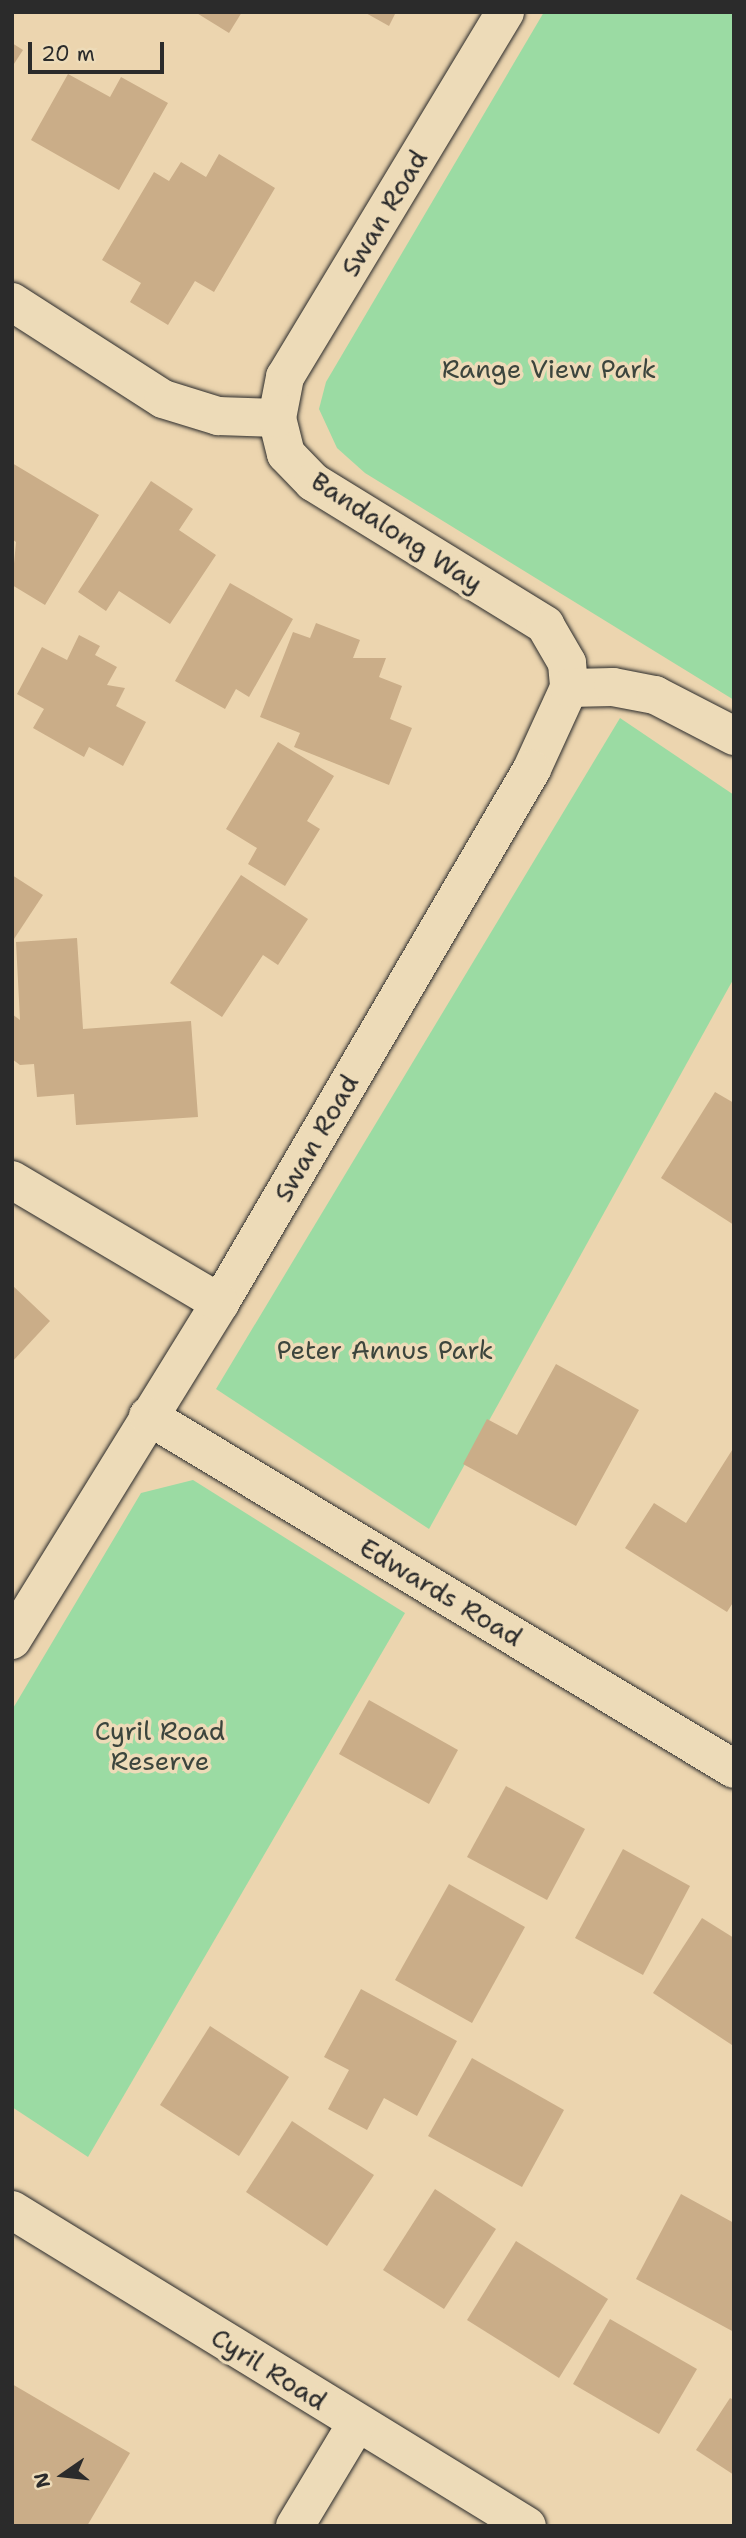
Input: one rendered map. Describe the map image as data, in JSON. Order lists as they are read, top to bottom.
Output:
{
  "streets": {
    "street": [
      "Swan Road",
      "Bandalong Way",
      "Edwards Road",
      "Cyril Road"
    ]
  },
  "crossings": [
    ["Swan Road", "Bandalong Way"],
    ["Swan Road", "Edwards Road"]
  ],
  "parks": ["Range View Park", "Peter Annus Park", "Cyril Road Reserve"],
  "scale_bar": "20 m",
  "north": "left"
}
